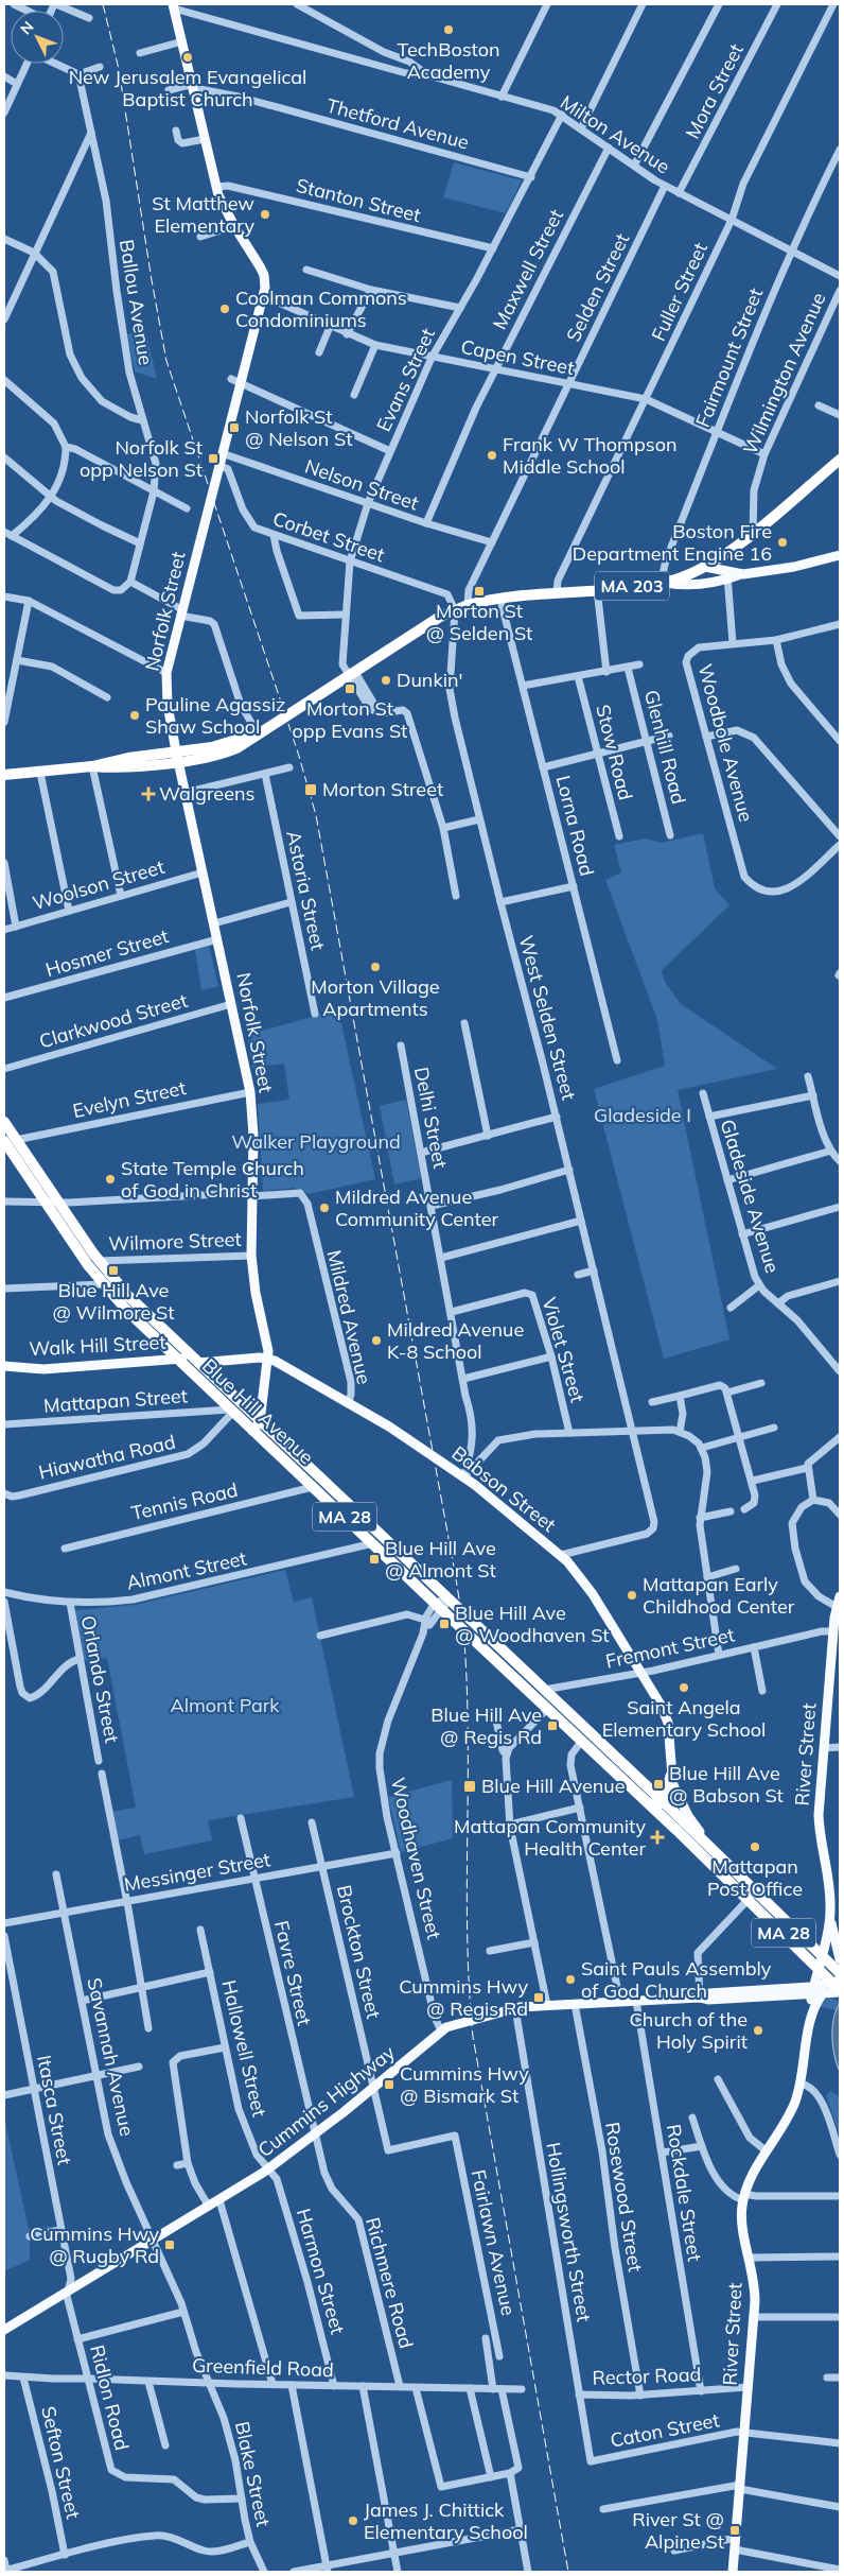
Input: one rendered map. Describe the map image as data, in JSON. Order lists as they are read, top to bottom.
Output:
{
  "streets": {
    "highway": ["MA 203", "Blue Hill Avenue", "MA 28"],
    "main road": [
      "Norfolk Street",
      "Walk Hill Street",
      "Babson Street",
      "River Street",
      "Cummins Highway"
    ],
    "street": [
      "Mora Street",
      "Thetford Avenue",
      "Milton Avenue",
      "Stanton Street",
      "Maxwell Street",
      "Selden Street",
      "Fuller Street",
      "Ballou Avenue",
      "Capen Street",
      "Fairmount Street",
      "Wilmington Avenue",
      "Evans Street",
      "Nelson Street",
      "Corbet Street",
      "Woodbole Avenue",
      "Glenhill Road",
      "Stow Road",
      "Lorna Road",
      "Woolson Street",
      "Astoria Street",
      "Hosmer Street",
      "West Selden Street",
      "Clarkwood Street",
      "Evelyn Street",
      "Delhi Street",
      "Gladeside Avenue",
      "Wilmore Street",
      "Mildred Avenue",
      "Violet Street",
      "Mattapan Street",
      "Hiawatha Road",
      "Tennis Road",
      "Almont Street",
      "Fremont Street",
      "Orlando Street",
      "Woodhaven Street",
      "Messinger Street",
      "Brockton Street",
      "Favre Street",
      "Hallowell Street",
      "Savannah Avenue",
      "Itasca Street",
      "Rockdale Street",
      "Rosewood Street",
      "Hollingsworth Street",
      "Fairlawn Avenue",
      "Harmon Street",
      "Richmere Road",
      "Greenfield Road",
      "Rector Road",
      "Ridlon Road",
      "Caton Street",
      "Sefton Street",
      "Blake Street"
    ]
  },
  "crossings": [
    ["Mora Street", "Milton Avenue"],
    ["Thetford Avenue", "Evans Street"],
    ["Thetford Avenue", "Norfolk Street"],
    ["Milton Avenue", "Maxwell Street"],
    ["Milton Avenue", "Selden Street"],
    ["Milton Avenue", "Fuller Street"],
    ["Milton Avenue", "Fairmount Street"],
    ["Milton Avenue", "Evans Street"],
    ["Milton Avenue", "Norfolk Street"],
    ["Stanton Street", "Evans Street"],
    ["Stanton Street", "Norfolk Street"],
    ["Maxwell Street", "Capen Street"],
    ["Maxwell Street", "Nelson Street"],
    ["Selden Street", "Capen Street"],
    ["Selden Street", "Nelson Street"],
    ["Selden Street", "MA 203"],
    ["Fuller Street", "Capen Street"],
    ["Fuller Street", "MA 203"],
    ["Capen Street", "Fairmount Street"],
    ["Capen Street", "Wilmington Avenue"],
    ["Capen Street", "Evans Street"],
    ["Capen Street", "Norfolk Street"],
    ["Fairmount Street", "MA 203"],
    ["Wilmington Avenue", "MA 203"],
    ["Evans Street", "Nelson Street"],
    ["Evans Street", "Corbet Street"],
    ["Evans Street", "MA 203"],
    ["Nelson Street", "Norfolk Street"],
    ["Corbet Street", "MA 203"],
    ["Corbet Street", "West Selden Street"],
    ["MA 203", "Norfolk Street"],
    ["MA 203", "Lorna Road"],
    ["MA 203", "West Selden Street"],
    ["Norfolk Street", "Woolson Street"],
    ["Norfolk Street", "Hosmer Street"],
    ["Norfolk Street", "Clarkwood Street"],
    ["Norfolk Street", "Evelyn Street"],
    ["Norfolk Street", "Wilmore Street"],
    ["Norfolk Street", "Mildred Avenue"],
    ["Norfolk Street", "Blue Hill Avenue"],
    ["Norfolk Street", "Babson Street"],
    ["West Selden Street", "Babson Street"],
    ["Evelyn Street", "Blue Hill Avenue"],
    ["Delhi Street", "Violet Street"],
    ["Delhi Street", "Babson Street"],
    ["Wilmore Street", "Blue Hill Avenue"],
    ["Mildred Avenue", "Babson Street"],
    ["Walk Hill Street", "Blue Hill Avenue"],
    ["Mattapan Street", "Blue Hill Avenue"],
    ["Mattapan Street", "Hiawatha Road"],
    ["Blue Hill Avenue", "Hiawatha Road"],
    ["Blue Hill Avenue", "Babson Street"],
    ["Blue Hill Avenue", "Tennis Road"],
    ["Blue Hill Avenue", "MA 28"],
    ["Blue Hill Avenue", "Almont Street"],
    ["Blue Hill Avenue", "Fremont Street"],
    ["Blue Hill Avenue", "River Street"],
    ["Blue Hill Avenue", "Woodhaven Street"],
    ["Babson Street", "Fremont Street"],
    ["MA 28", "River Street"],
    ["MA 28", "Cummins Highway"],
    ["Almont Street", "Orlando Street"],
    ["Fremont Street", "River Street"],
    ["River Street", "Cummins Highway"],
    ["River Street", "Rector Road"],
    ["River Street", "Caton Street"],
    ["Woodhaven Street", "Messinger Street"],
    ["Woodhaven Street", "Cummins Highway"],
    ["Messinger Street", "Brockton Street"],
    ["Messinger Street", "Favre Street"],
    ["Messinger Street", "Savannah Avenue"],
    ["Brockton Street", "Cummins Highway"],
    ["Brockton Street", "Fairlawn Avenue"],
    ["Favre Street", "Cummins Highway"],
    ["Favre Street", "Richmere Road"],
    ["Hallowell Street", "Cummins Highway"],
    ["Hallowell Street", "Harmon Street"],
    ["Savannah Avenue", "Cummins Highway"],
    ["Savannah Avenue", "Blake Street"],
    ["Cummins Highway", "Itasca Street"],
    ["Cummins Highway", "Rockdale Street"],
    ["Cummins Highway", "Rosewood Street"],
    ["Cummins Highway", "Hollingsworth Street"],
    ["Cummins Highway", "Harmon Street"],
    ["Cummins Highway", "Richmere Road"],
    ["Cummins Highway", "Ridlon Road"],
    ["Itasca Street", "Ridlon Road"],
    ["Rockdale Street", "Rector Road"],
    ["Rosewood Street", "Rector Road"],
    ["Hollingsworth Street", "Rector Road"],
    ["Hollingsworth Street", "Caton Street"],
    ["Fairlawn Avenue", "Greenfield Road"],
    ["Harmon Street", "Greenfield Road"],
    ["Richmere Road", "Greenfield Road"],
    ["Greenfield Road", "Ridlon Road"],
    ["Greenfield Road", "Sefton Street"],
    ["Greenfield Road", "Blake Street"],
    ["Ridlon Road", "Blake Street"]
  ],
  "parks": ["Gladeside I", "Walker Playground", "Almont Park"],
  "places": {
    "other": [
      "TechBoston Academy",
      "New Jerusalem Evangelical Baptist Church",
      "St Matthew Elementary",
      "Coolman Commons Condominiums",
      "Frank W Thompson Middle School",
      "Boston Fire Department Engine 16",
      "Dunkin'",
      "Pauline Agassiz Shaw School",
      "Morton Village Apartments",
      "State Temple Church of God in Christ",
      "Mildred Avenue Community Center",
      "Mildred Avenue K-8 School",
      "Mattapan Early Childhood Center",
      "Saint Angela Elementary School",
      "Mattapan Post Office",
      "Saint Pauls Assembly of God Church",
      "Church of the Holy Spirit",
      "James J. Chittick Elementary School"
    ],
    "transit": [
      "Norfolk St @ Nelson St",
      "Norfolk St opp Nelson St",
      "Morton St @ Selden St",
      "Morton St opp Evans St",
      "Morton Street",
      "Blue Hill Ave @ Wilmore St",
      "Blue Hill Ave @ Almont St",
      "Blue Hill Ave @ Woodhaven St",
      "Blue Hill Ave @ Regis Rd",
      "Blue Hill Ave @ Babson St",
      "Blue Hill Avenue",
      "Cummins Hwy @ Regis Rd",
      "Cummins Hwy @ Bismark St",
      "Cummins Hwy @ Rugby Rd",
      "River St @ Alpine St"
    ],
    "health": ["Walgreens", "Mattapan Community Health Center"]
  },
  "north": "top left"
}
